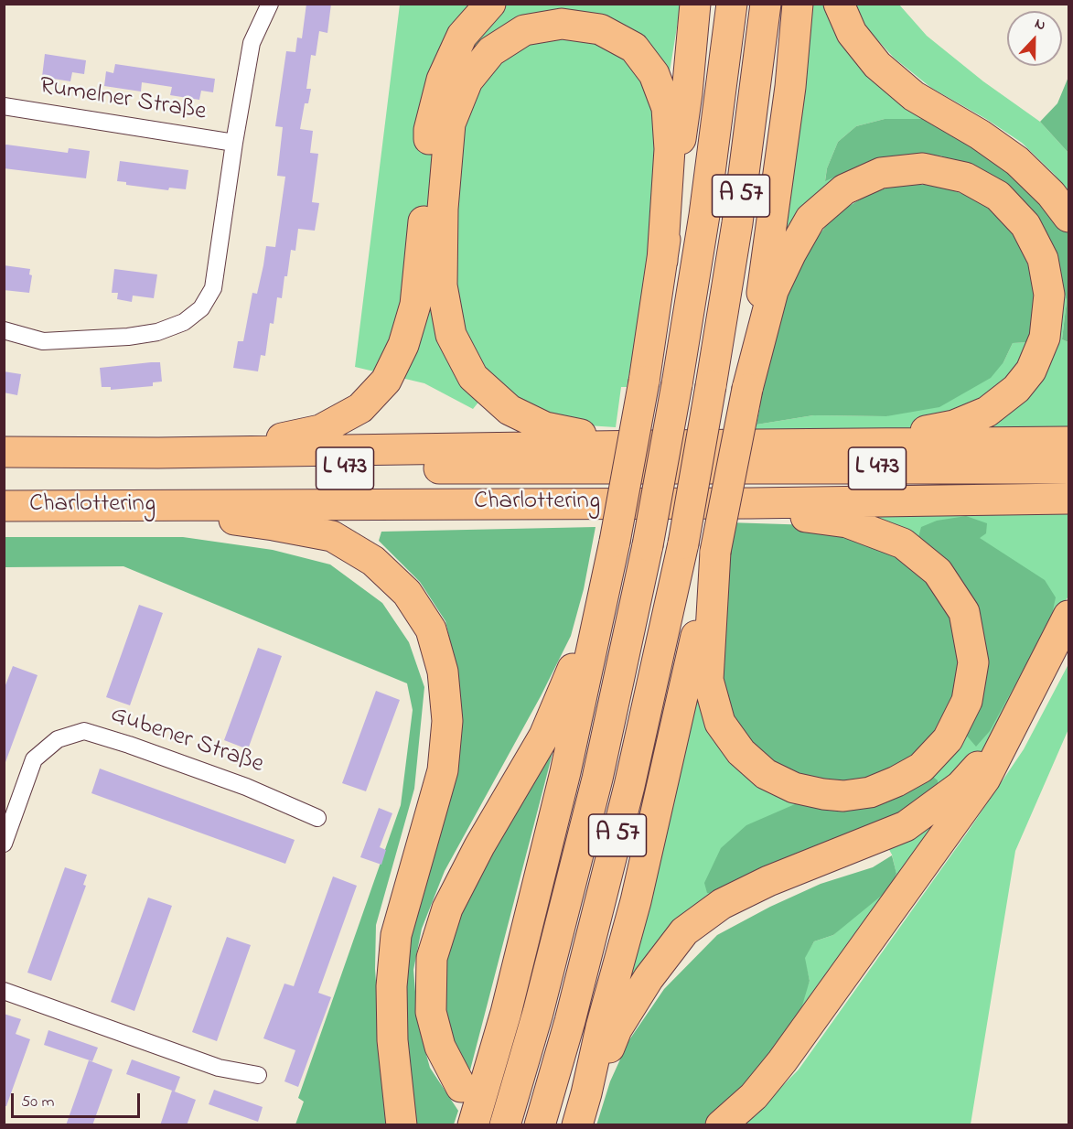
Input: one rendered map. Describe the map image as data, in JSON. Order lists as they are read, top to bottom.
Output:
{
  "streets": {
    "highway": ["A 57", "L 473", "Charlottering"],
    "street": ["Rumelner Straße", "Gubener Straße"]
  },
  "scale_bar": "50 m",
  "north": "top"
}
